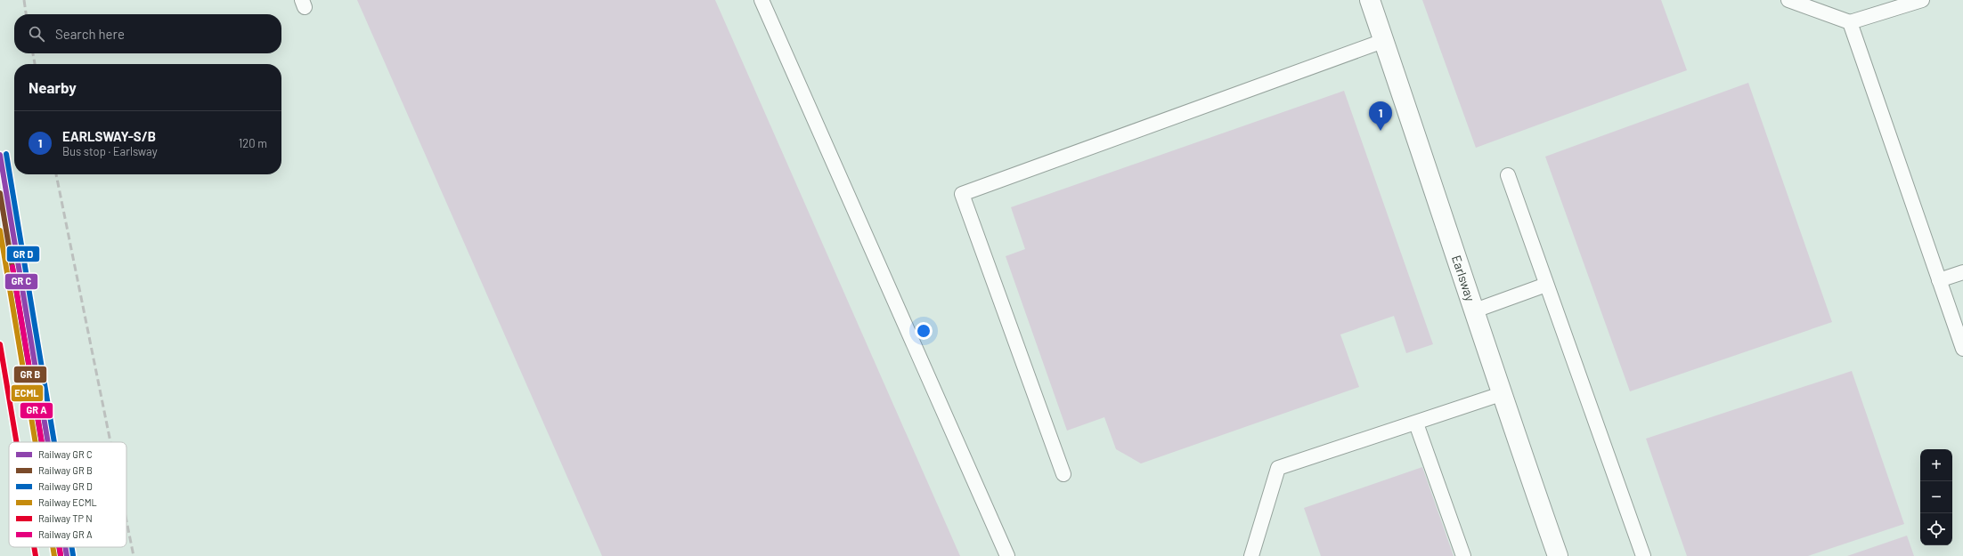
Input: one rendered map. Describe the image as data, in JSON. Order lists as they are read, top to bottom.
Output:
{
  "streets": {
    "street": ["Earlsway"]
  },
  "lines": ["rail line ECML"],
  "legend": [
    "Railway GR C",
    "Railway GR B",
    "Railway GR D",
    "Railway ECML",
    "Railway TP N",
    "Railway GR A"
  ],
  "page": {
    "search": "Search here",
    "heading": "Nearby",
    "pins": "1",
    "list": [
      {
        "mark": "1",
        "name": "EARLSWAY-S/B",
        "note": "Bus stop · Earlsway",
        "value": "120 m"
      }
    ],
    "map_buttons": ["+", "−"]
  }
}
